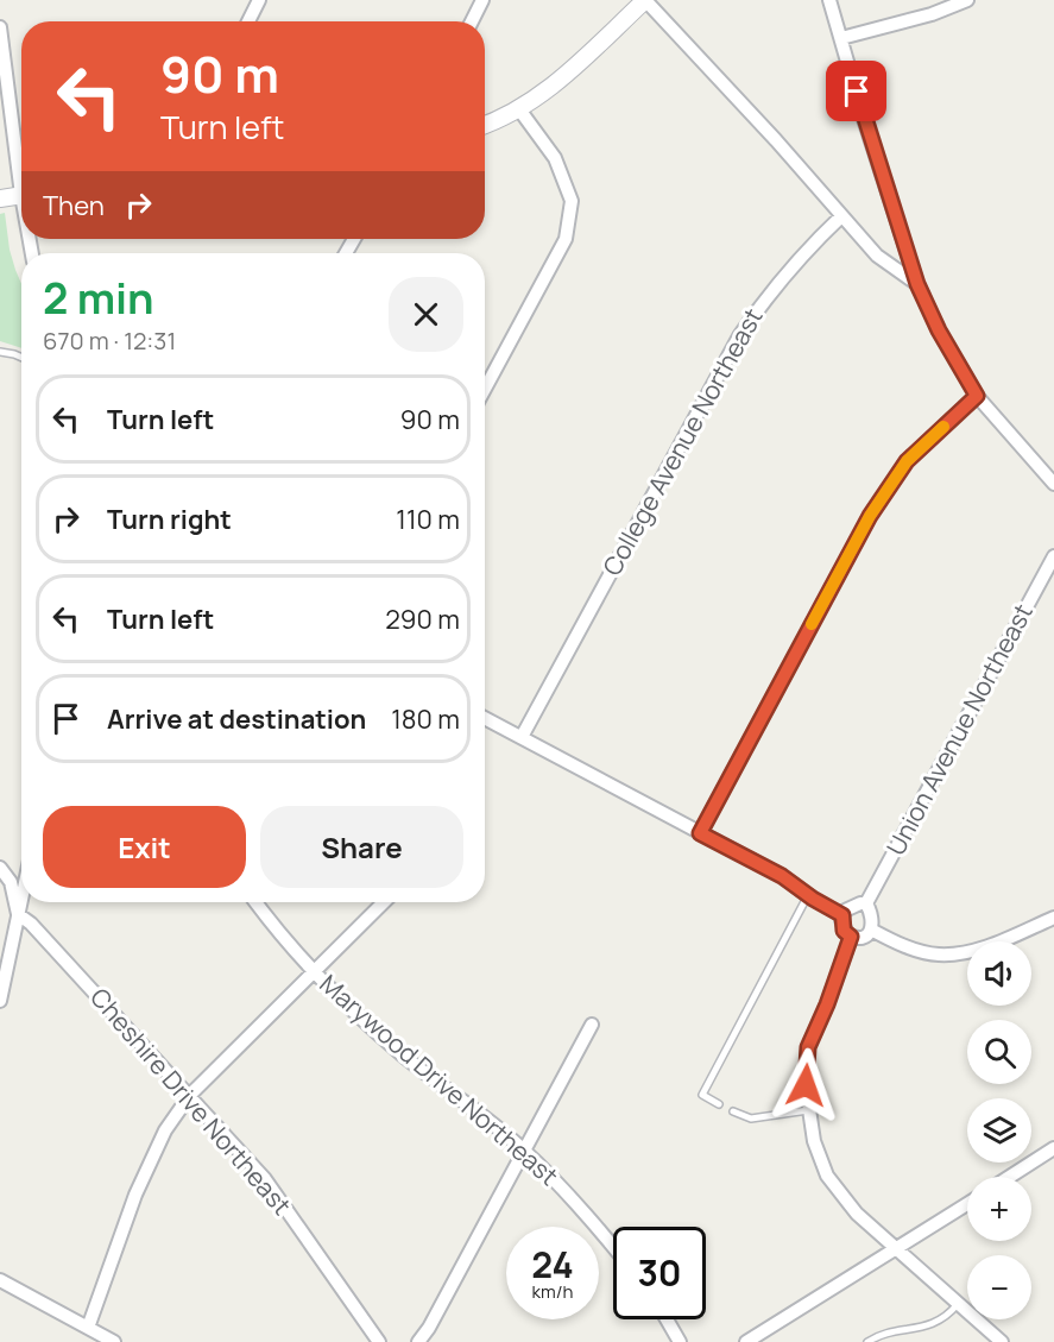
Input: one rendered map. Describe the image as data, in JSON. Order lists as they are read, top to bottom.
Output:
{
  "streets": {
    "street": [
      "College Avenue Northeast",
      "Union Avenue Northeast",
      "Marywood Drive Northeast",
      "Cheshire Drive Northeast"
    ]
  },
  "page": {
    "turn": ["90 m", "Turn left"],
    "then": "Then",
    "heading": ["2 min", "670 m · 12:31"],
    "list": [
      {
        "name": "Turn left",
        "value": "90 m"
      },
      {
        "name": "Turn right",
        "value": "110 m"
      },
      {
        "name": "Turn left",
        "value": "290 m"
      },
      {
        "name": "Arrive at destination",
        "value": "180 m"
      }
    ],
    "buttons": ["Exit", "Share"],
    "map_buttons": ["+", "−"],
    "speed": "24 km/h",
    "limit": "30"
  }
}
